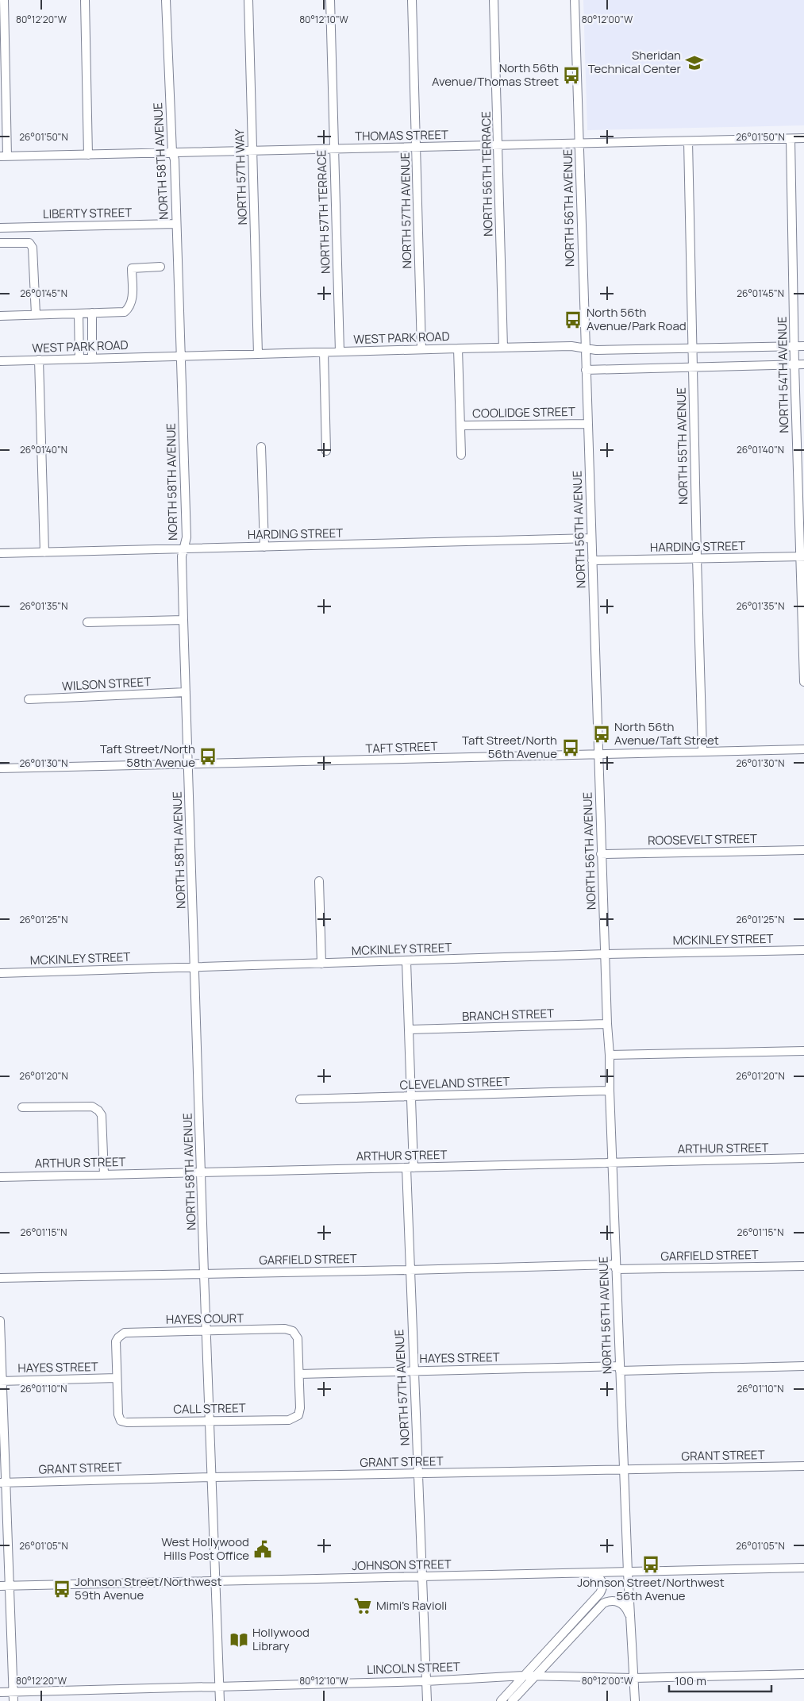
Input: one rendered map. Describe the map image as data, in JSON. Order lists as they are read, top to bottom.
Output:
{
  "streets": {
    "street": [
      "THOMAS STREET",
      "NORTH 58TH AVENUE",
      "NORTH 56TH TERRACE",
      "NORTH 57TH WAY",
      "NORTH 56TH AVENUE",
      "NORTH 57TH AVENUE",
      "NORTH 57TH TERRACE",
      "LIBERTY STREET",
      "WEST PARK ROAD",
      "NORTH 54TH AVENUE",
      "COOLIDGE STREET",
      "NORTH 55TH AVENUE",
      "HARDING STREET",
      "WILSON STREET",
      "TAFT STREET",
      "ROOSEVELT STREET",
      "MCKINLEY STREET",
      "BRANCH STREET",
      "CLEVELAND STREET",
      "ARTHUR STREET",
      "GARFIELD STREET",
      "HAYES COURT",
      "HAYES STREET",
      "CALL STREET",
      "GRANT STREET",
      "JOHNSON STREET",
      "LINCOLN STREET"
    ]
  },
  "crossings": [
    ["THOMAS STREET", "NORTH 58TH AVENUE"],
    ["THOMAS STREET", "NORTH 56TH TERRACE"],
    ["THOMAS STREET", "NORTH 57TH WAY"],
    ["THOMAS STREET", "NORTH 56TH AVENUE"],
    ["THOMAS STREET", "NORTH 57TH AVENUE"],
    ["THOMAS STREET", "NORTH 57TH TERRACE"],
    ["THOMAS STREET", "NORTH 54TH AVENUE"],
    ["THOMAS STREET", "NORTH 55TH AVENUE"],
    ["NORTH 58TH AVENUE", "LIBERTY STREET"],
    ["NORTH 58TH AVENUE", "WEST PARK ROAD"],
    ["NORTH 58TH AVENUE", "HARDING STREET"],
    ["NORTH 58TH AVENUE", "WILSON STREET"],
    ["NORTH 58TH AVENUE", "TAFT STREET"],
    ["NORTH 58TH AVENUE", "MCKINLEY STREET"],
    ["NORTH 58TH AVENUE", "ARTHUR STREET"],
    ["NORTH 58TH AVENUE", "GARFIELD STREET"],
    ["NORTH 58TH AVENUE", "HAYES COURT"],
    ["NORTH 58TH AVENUE", "CALL STREET"],
    ["NORTH 58TH AVENUE", "GRANT STREET"],
    ["NORTH 58TH AVENUE", "JOHNSON STREET"],
    ["NORTH 58TH AVENUE", "LINCOLN STREET"],
    ["NORTH 56TH TERRACE", "WEST PARK ROAD"],
    ["NORTH 57TH WAY", "WEST PARK ROAD"],
    ["NORTH 56TH AVENUE", "WEST PARK ROAD"],
    ["NORTH 56TH AVENUE", "COOLIDGE STREET"],
    ["NORTH 56TH AVENUE", "HARDING STREET"],
    ["NORTH 56TH AVENUE", "TAFT STREET"],
    ["NORTH 56TH AVENUE", "ROOSEVELT STREET"],
    ["NORTH 56TH AVENUE", "MCKINLEY STREET"],
    ["NORTH 56TH AVENUE", "BRANCH STREET"],
    ["NORTH 56TH AVENUE", "CLEVELAND STREET"],
    ["NORTH 56TH AVENUE", "ARTHUR STREET"],
    ["NORTH 56TH AVENUE", "GARFIELD STREET"],
    ["NORTH 56TH AVENUE", "HAYES STREET"],
    ["NORTH 56TH AVENUE", "GRANT STREET"],
    ["NORTH 56TH AVENUE", "JOHNSON STREET"],
    ["NORTH 56TH AVENUE", "LINCOLN STREET"],
    ["NORTH 57TH AVENUE", "WEST PARK ROAD"],
    ["NORTH 57TH AVENUE", "MCKINLEY STREET"],
    ["NORTH 57TH AVENUE", "BRANCH STREET"],
    ["NORTH 57TH AVENUE", "CLEVELAND STREET"],
    ["NORTH 57TH AVENUE", "ARTHUR STREET"],
    ["NORTH 57TH AVENUE", "GARFIELD STREET"],
    ["NORTH 57TH AVENUE", "HAYES STREET"],
    ["NORTH 57TH AVENUE", "GRANT STREET"],
    ["NORTH 57TH AVENUE", "JOHNSON STREET"],
    ["NORTH 57TH AVENUE", "LINCOLN STREET"],
    ["NORTH 57TH TERRACE", "WEST PARK ROAD"],
    ["WEST PARK ROAD", "NORTH 54TH AVENUE"],
    ["WEST PARK ROAD", "NORTH 55TH AVENUE"],
    ["NORTH 54TH AVENUE", "HARDING STREET"],
    ["NORTH 55TH AVENUE", "HARDING STREET"],
    ["NORTH 55TH AVENUE", "TAFT STREET"],
    ["HAYES COURT", "HAYES STREET"],
    ["HAYES COURT", "CALL STREET"],
    ["HAYES STREET", "CALL STREET"]
  ],
  "places": {
    "school or university": ["Sheridan Technical Center"],
    "bus stop": [
      "North 56th Avenue/Thomas Street",
      "North 56th Avenue/Park Road",
      "North 56th Avenue/Taft Street",
      "Taft Street/North 56th Avenue",
      "Taft Street/North 58th Avenue",
      "Johnson Street/Northwest 56th Avenue",
      "Johnson Street/Northwest 59th Avenue"
    ],
    "public building": ["West Hollywood Hills Post Office"],
    "supermarket": ["Mimi's Ravioli"],
    "library": ["Hollywood Library"]
  },
  "scale_bar": "100 m",
  "coordinates": [
    "80°12'20\"W",
    "80°12'10\"W",
    "80°12'00\"W",
    "26°01'50\"N",
    "26°01'45\"N",
    "26°01'40\"N",
    "26°01'35\"N",
    "26°01'30\"N",
    "26°01'25\"N",
    "26°01'20\"N",
    "26°01'15\"N",
    "26°01'10\"N",
    "26°01'05\"N"
  ]
}
